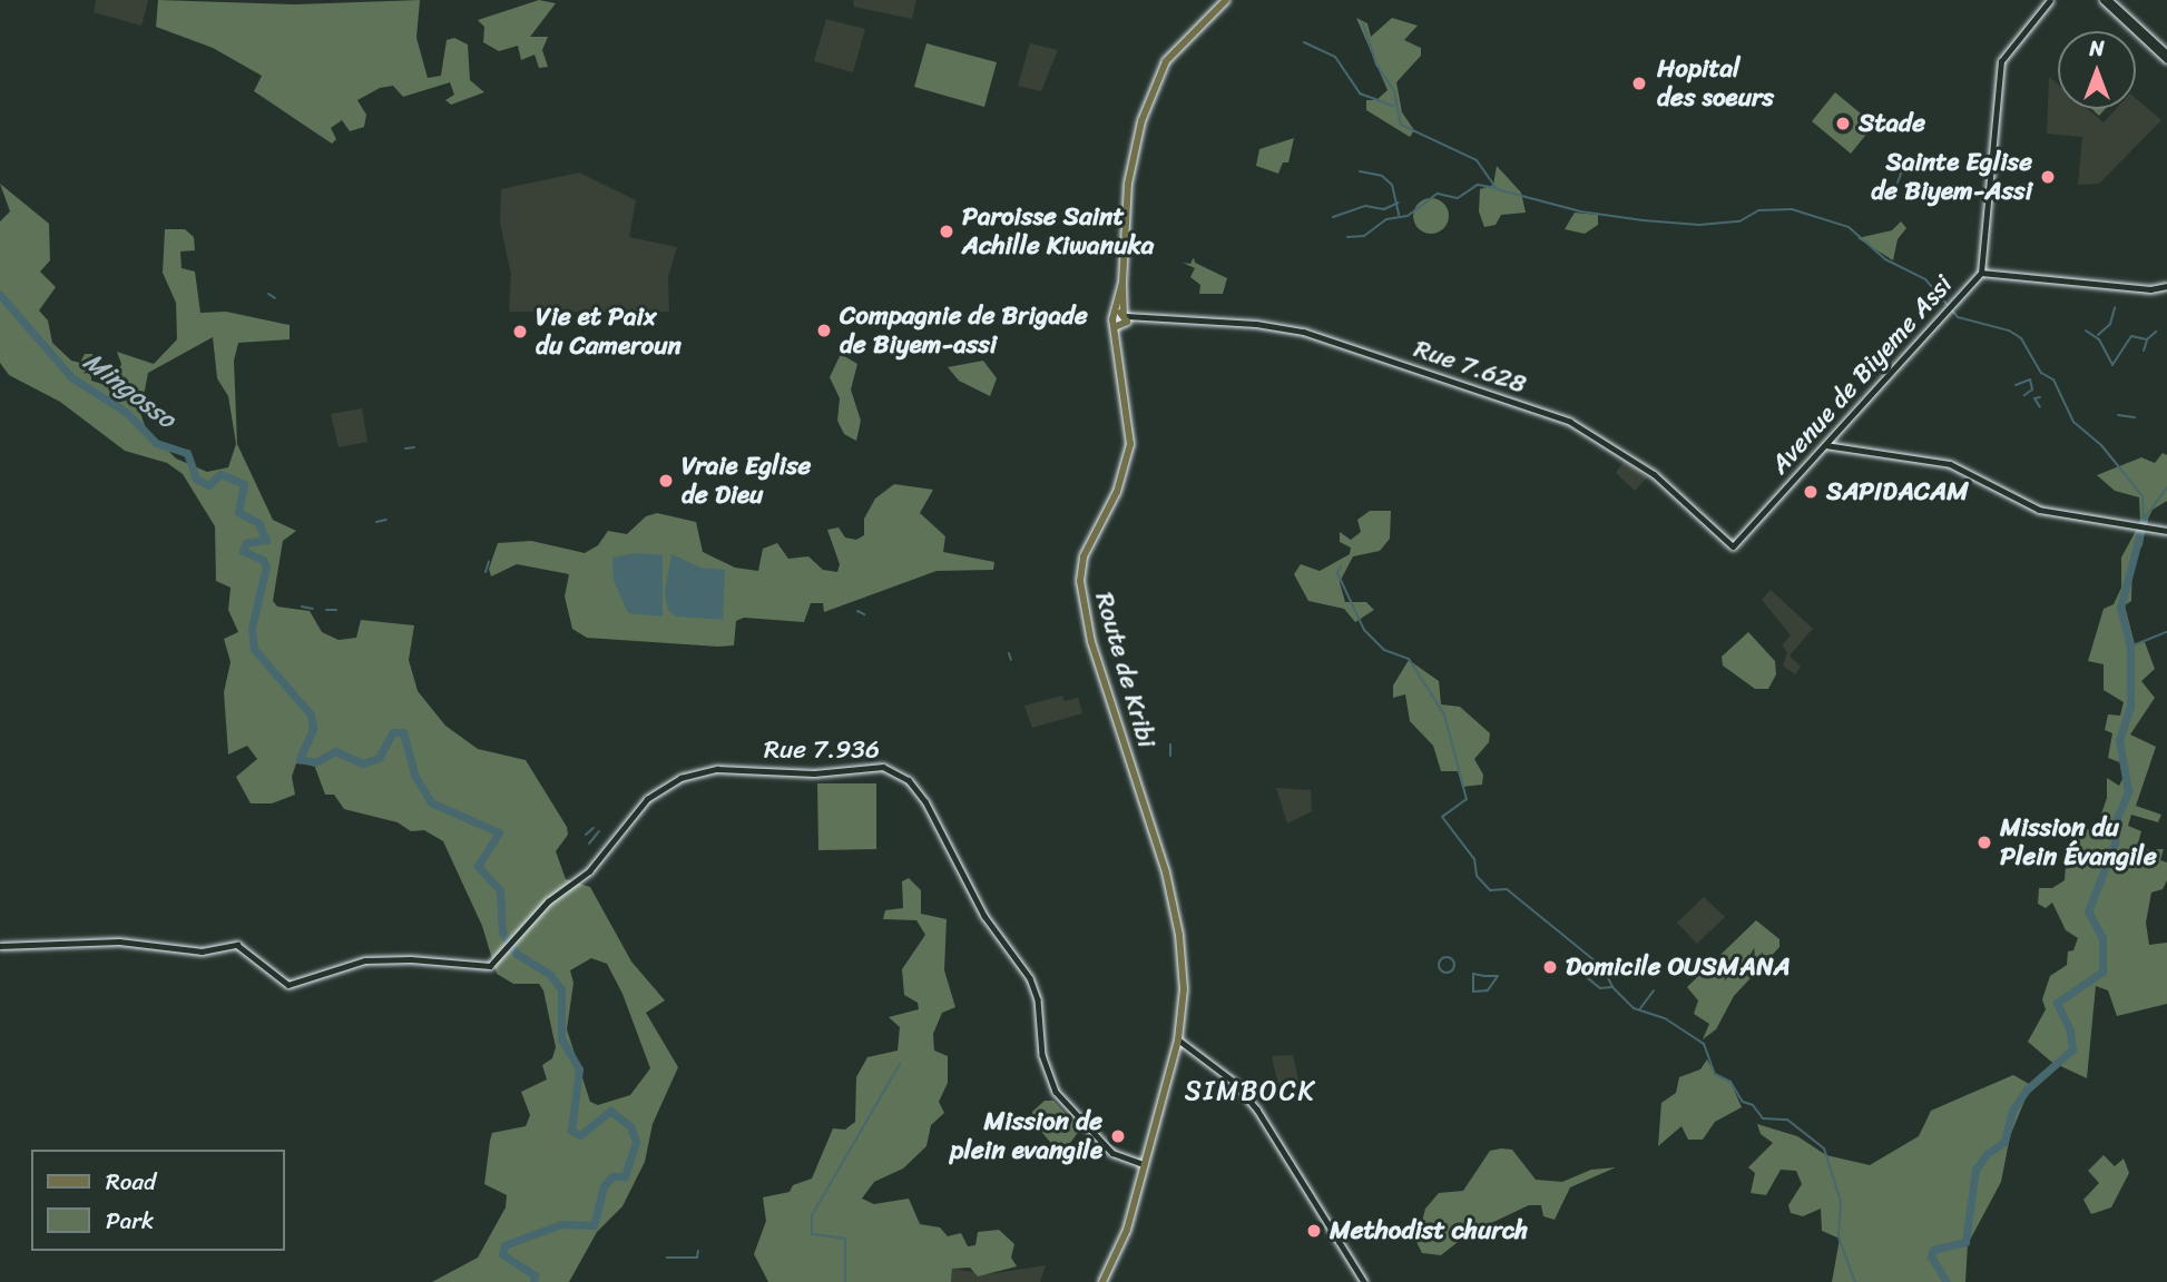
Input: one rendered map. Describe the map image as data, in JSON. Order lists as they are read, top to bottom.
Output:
{
  "streets": {
    "main road": ["Rue 7.628", "Avenue de Biyeme Assi", "Route de Kribi"],
    "street": ["Rue 7.936"]
  },
  "crossings": [
    ["Rue 7.628", "Avenue de Biyeme Assi"],
    ["Rue 7.628", "Route de Kribi"],
    ["Route de Kribi", "Rue 7.936"]
  ],
  "districts": ["SIMBOCK"],
  "water": ["Mingosso"],
  "places": [
    "Hopital des soeurs",
    "Stade",
    "Sainte Eglise de Biyem-Assi",
    "Paroisse Saint Achille Kiwanuka",
    "Compagnie de Brigade de Biyem-assi",
    "Vie et Paix du Cameroun",
    "Vraie Eglise de Dieu",
    "SAPIDACAM",
    "Mission du Plein Évangile",
    "Domicile OUSMANA",
    "Mission de plein evangile",
    "Methodist church"
  ],
  "legend": ["Road", "Park"],
  "north": "top"
}
